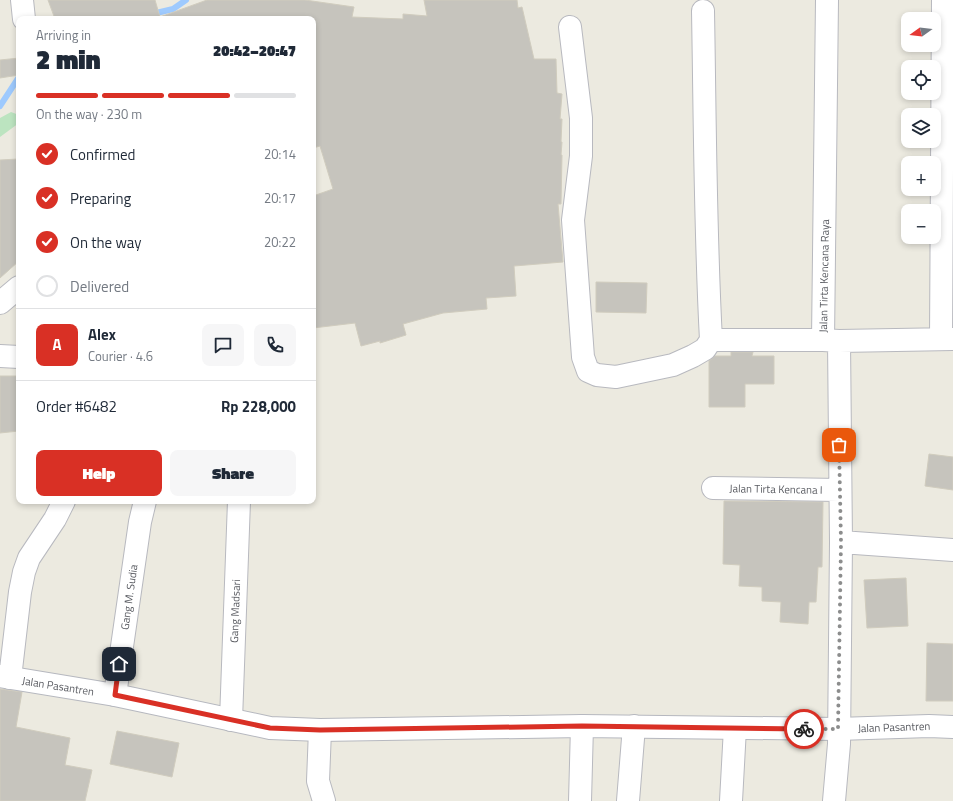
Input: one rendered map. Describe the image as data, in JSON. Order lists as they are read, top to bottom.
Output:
{
  "streets": {
    "street": [
      "Jalan Tirta Kencana Raya",
      "Jalan Tirta Kencana I",
      "Gang M. Sudia",
      "Gang Madsari",
      "Jalan Pasantren"
    ]
  },
  "crossings": [
    ["Jalan Tirta Kencana Raya", "Jalan Tirta Kencana I"],
    ["Jalan Tirta Kencana Raya", "Jalan Pasantren"],
    ["Gang M. Sudia", "Jalan Pasantren"],
    ["Gang Madsari", "Jalan Pasantren"]
  ],
  "north": "left",
  "page": {
    "map_buttons": ["+", "−"],
    "heading": ["2 min", "Arriving in", "20:42–20:47"],
    "panel": [
      "Alex",
      "Courier · 4.6",
      "Order #6482",
      "Rp 228,000"
    ],
    "bar": "On the way · 230 m",
    "list": [
      ["Confirmed", "20:14"],
      ["Preparing", "20:17"],
      ["On the way", "20:22"],
      "Delivered"
    ],
    "round": "A",
    "buttons": ["Help", "Share"]
  }
}
